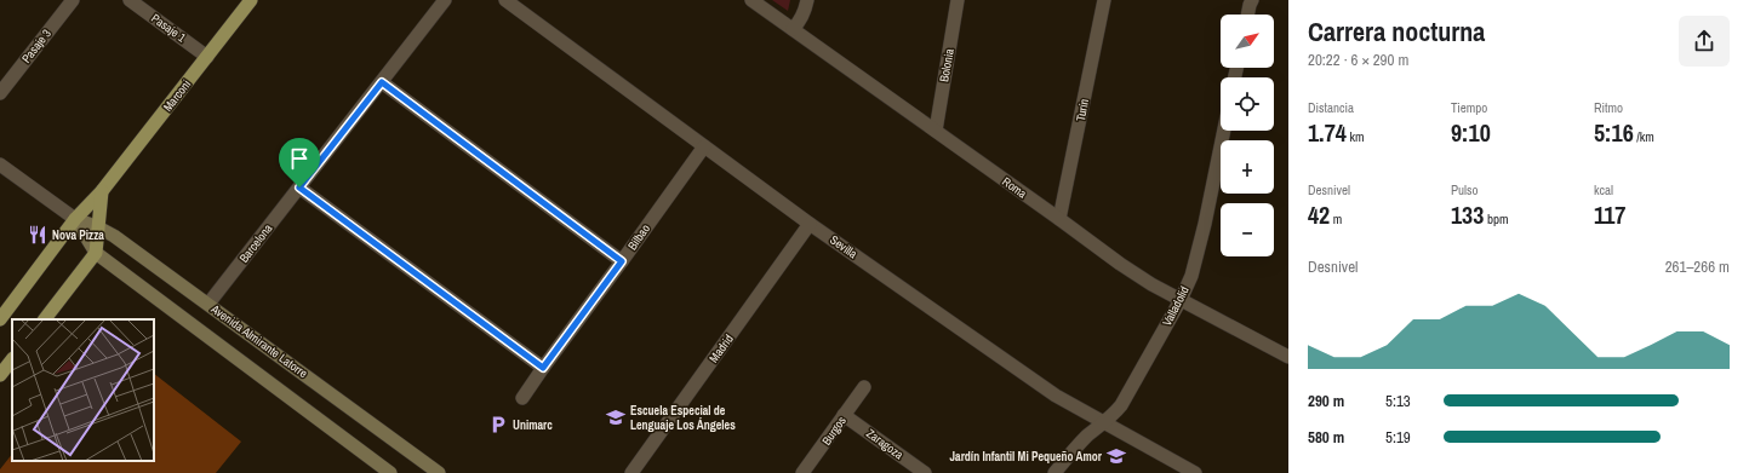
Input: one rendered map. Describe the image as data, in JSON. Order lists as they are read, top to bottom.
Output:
{
  "streets": {
    "main road": ["Marconi", "Avenida Almirante Latorre"],
    "street": [
      "Pasaje 1",
      "Pasaje 3",
      "Bolonia",
      "Turín",
      "Roma",
      "Bilbao",
      "Barcelona",
      "Sevilla",
      "Valladolid",
      "Madrid",
      "Burgos",
      "Zaragoza"
    ]
  },
  "crossings": [
    ["Pasaje 1", "Marconi"],
    ["Bolonia", "Roma"],
    ["Marconi", "Avenida Almirante Latorre"],
    ["Turín", "Roma"],
    ["Roma", "Valladolid"],
    ["Bilbao", "Sevilla"],
    ["Barcelona", "Avenida Almirante Latorre"],
    ["Sevilla", "Valladolid"],
    ["Sevilla", "Madrid"],
    ["Burgos", "Zaragoza"]
  ],
  "places": {
    "restaurant": ["Nova Pizza"],
    "school or university": ["Escuela Especial de Lenguaje Los Ángeles", "Jardín Infantil Mi Pequeño Amor"],
    "parking": ["Unimarc"]
  },
  "north": "top right",
  "page": {
    "heading": ["Carrera nocturna", "20:22 · 6 × 290 m"],
    "map_buttons": ["+", "−"],
    "stats": [
      ["Distancia", "1.74 km"],
      ["Tiempo", "9:10"],
      ["Ritmo", "5:16 /km"],
      ["Desnivel", "42 m"],
      ["Pulso", "133 bpm"],
      ["kcal", "117"]
    ],
    "chart": ["Desnivel", "261–266 m"],
    "list": [
      {
        "name": "290 m",
        "note": "5:13"
      },
      {
        "name": "580 m",
        "note": "5:19"
      }
    ]
  }
}
